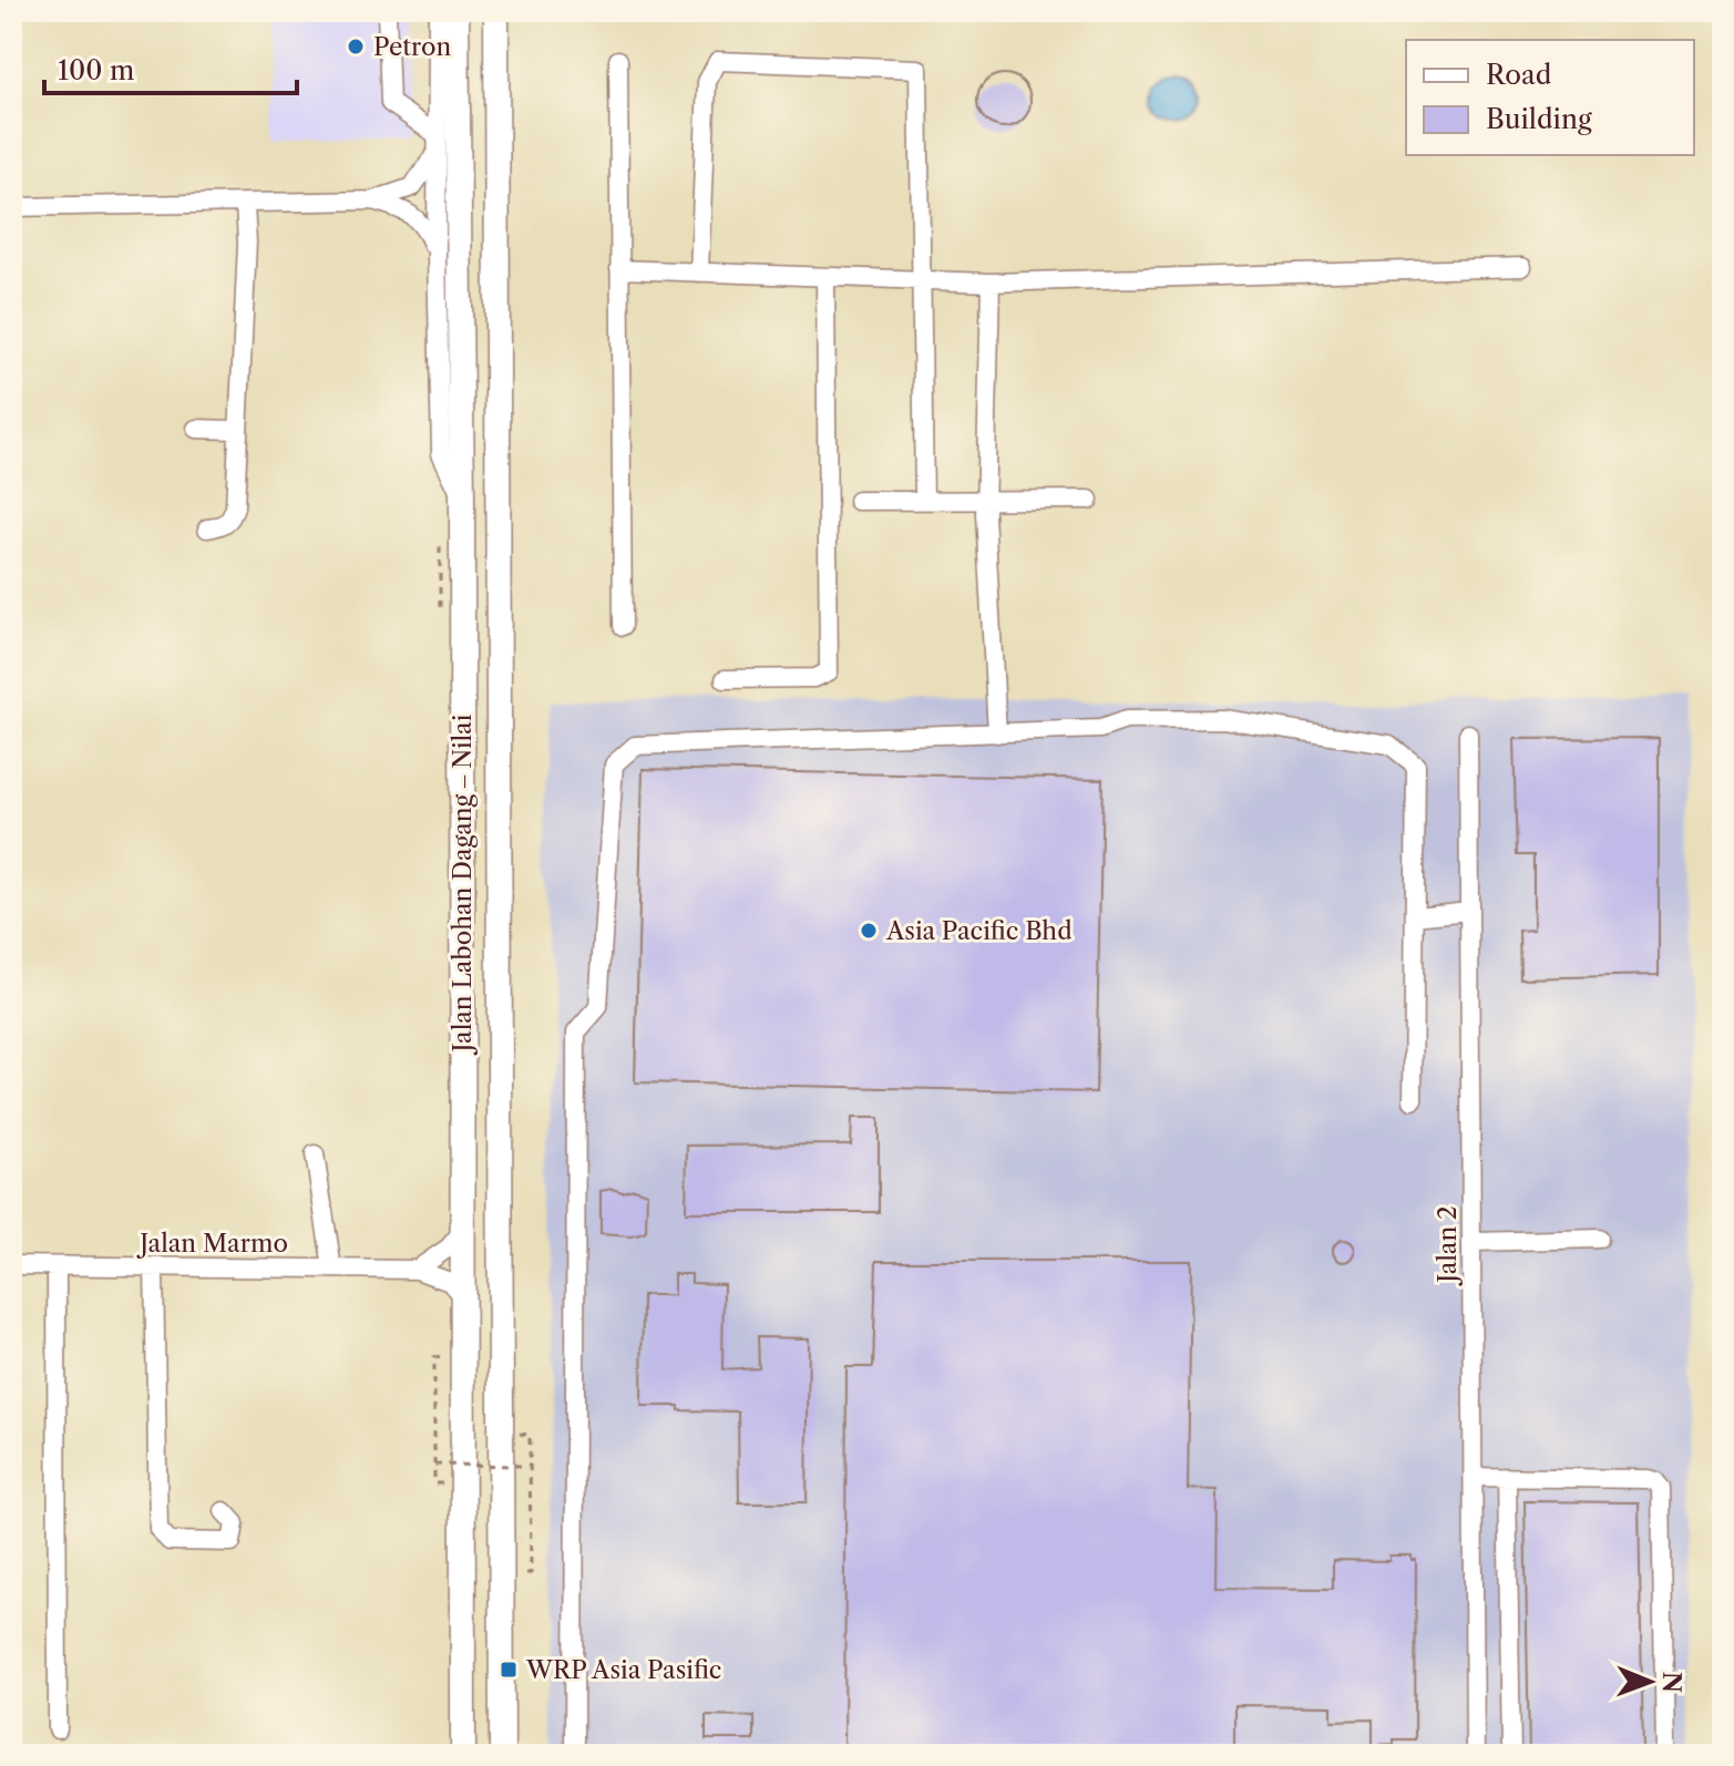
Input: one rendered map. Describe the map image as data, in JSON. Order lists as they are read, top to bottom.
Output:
{
  "streets": {
    "main road": ["Jalan Labohan Dagang ‒ Nilai"],
    "street": ["Jalan Marmo", "Jalan 2"]
  },
  "places": {
    "other": ["Petron", "Asia Pacific Bhd"],
    "transit": ["WRP Asia Pasific"]
  },
  "legend": ["Road", "Building"],
  "scale_bar": "100 m",
  "north": "right"
}
